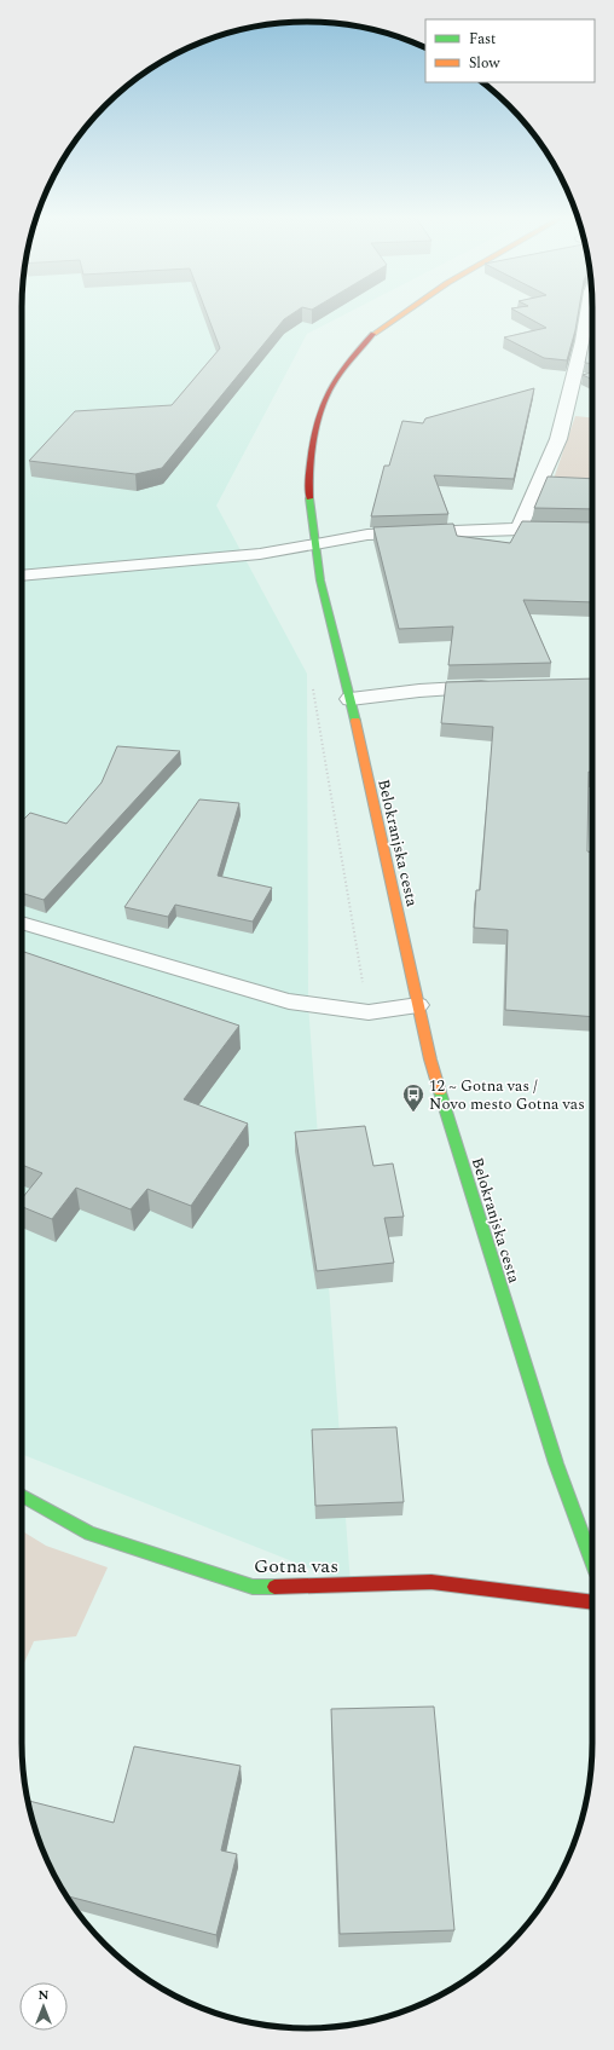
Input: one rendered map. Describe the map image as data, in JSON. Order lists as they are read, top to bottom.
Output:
{
  "streets": {
    "main road": ["Belokranjska cesta", "Gotna vas"]
  },
  "places": {
    "bus stop": ["12 ~ Gotna vas / Novo mesto Gotna vas"]
  },
  "legend": ["Fast", "Slow"],
  "north": "top"
}
